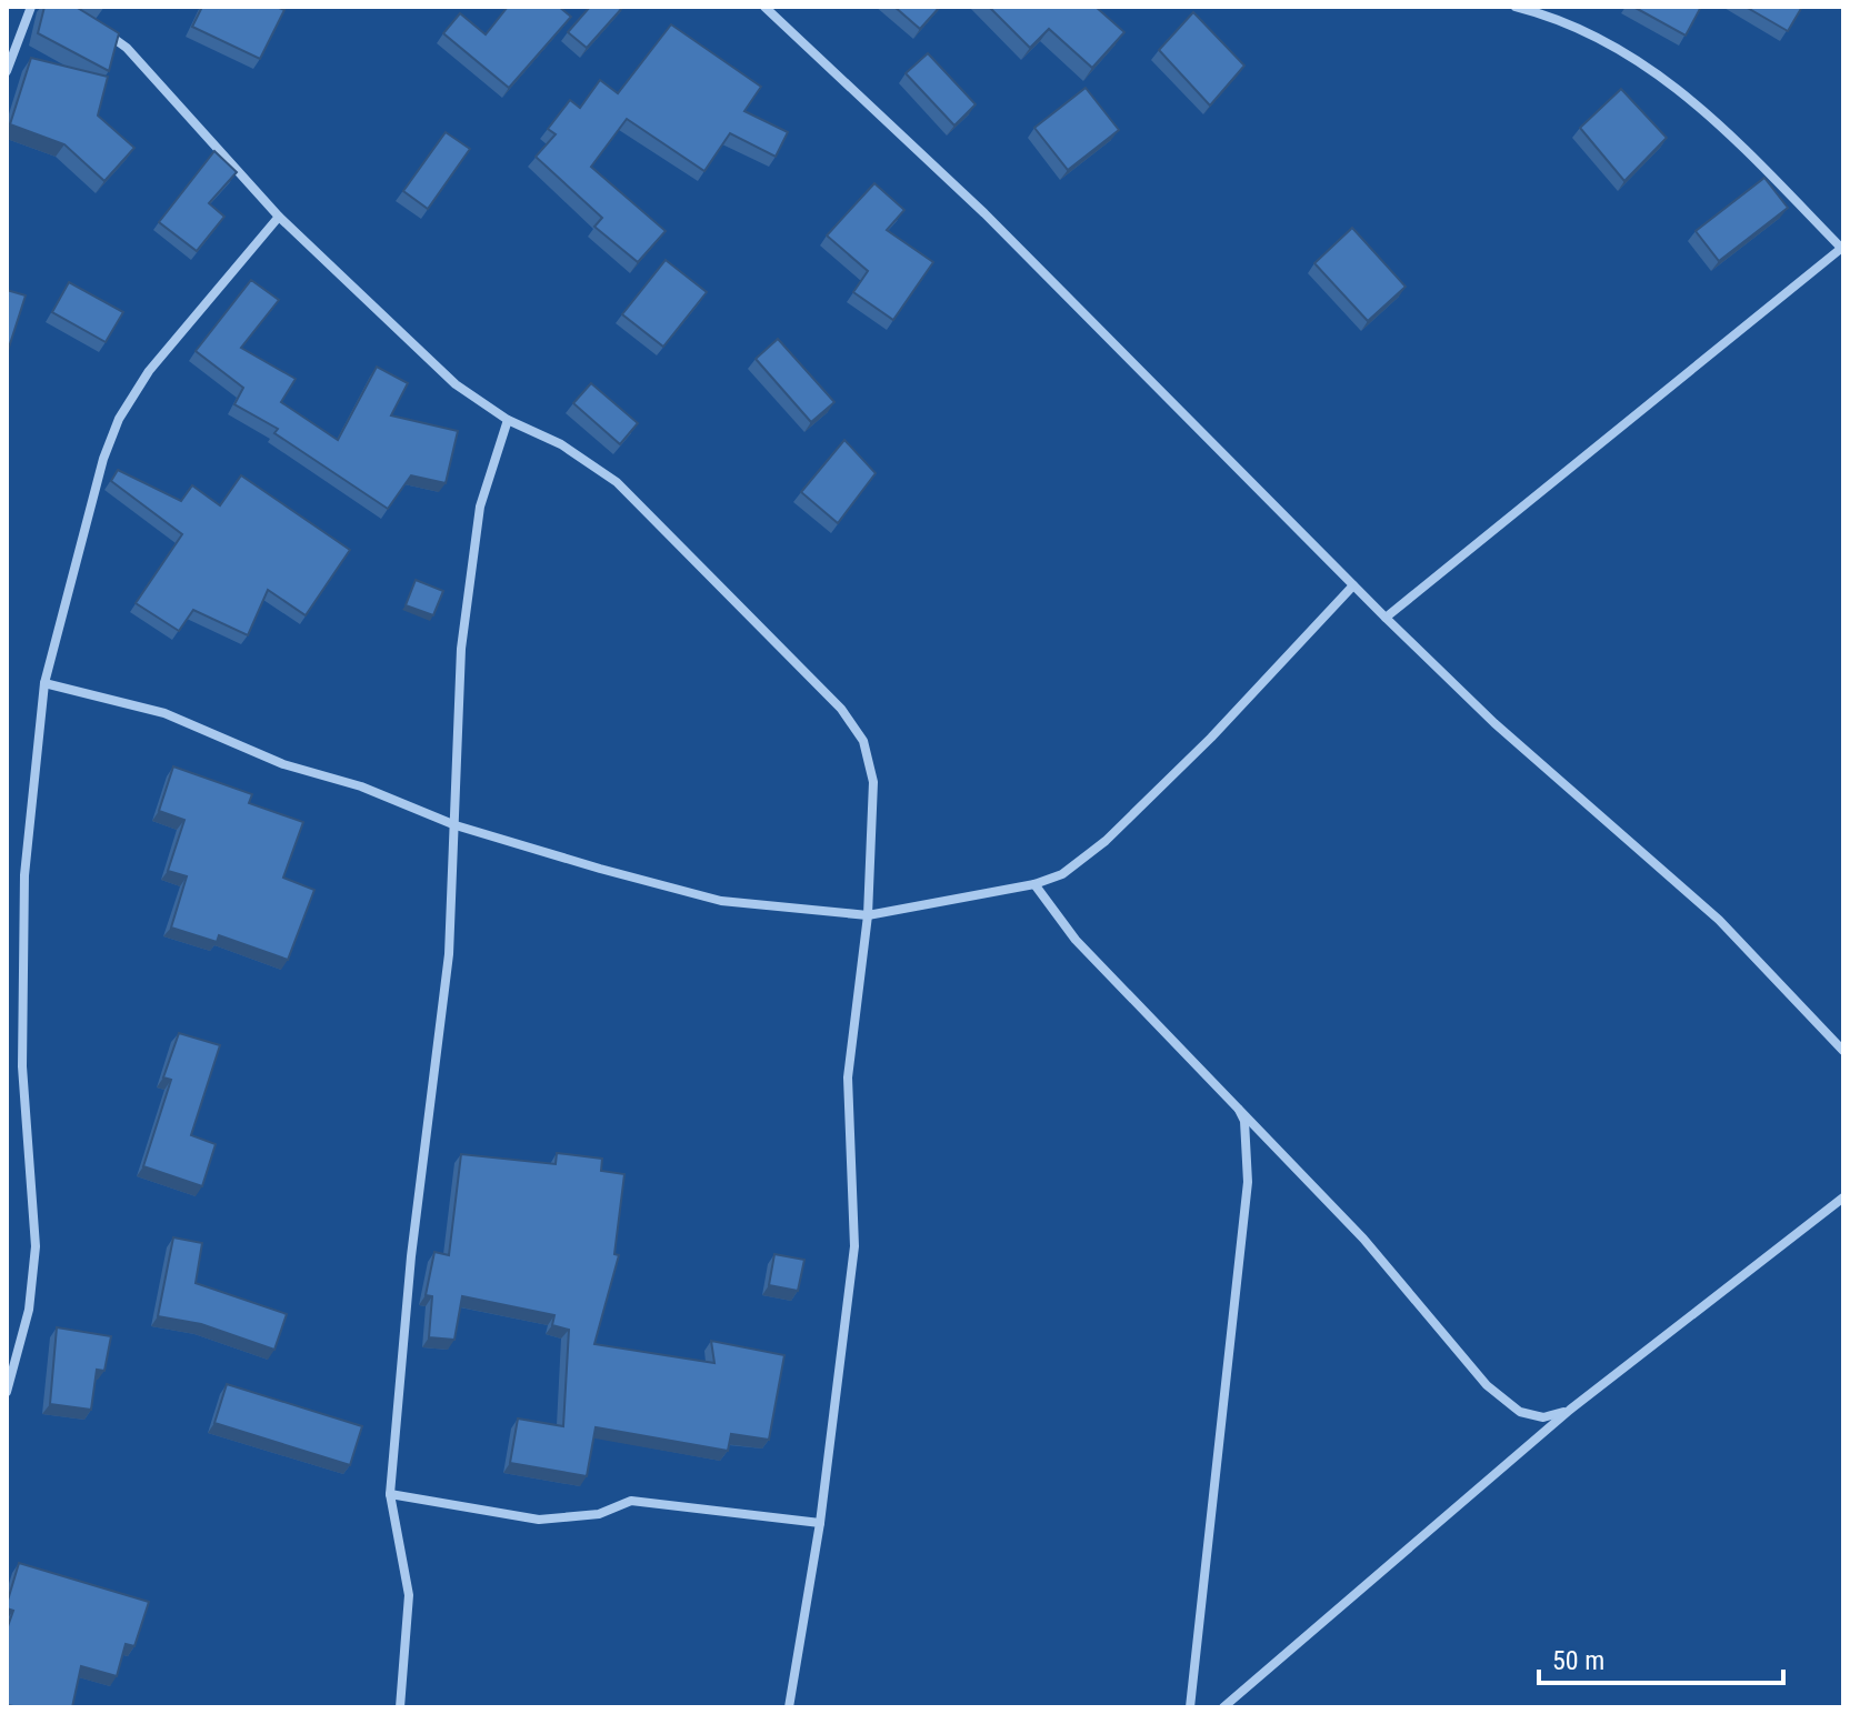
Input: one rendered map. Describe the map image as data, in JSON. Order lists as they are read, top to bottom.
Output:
{
  "scale_bar": "50 m"
}
